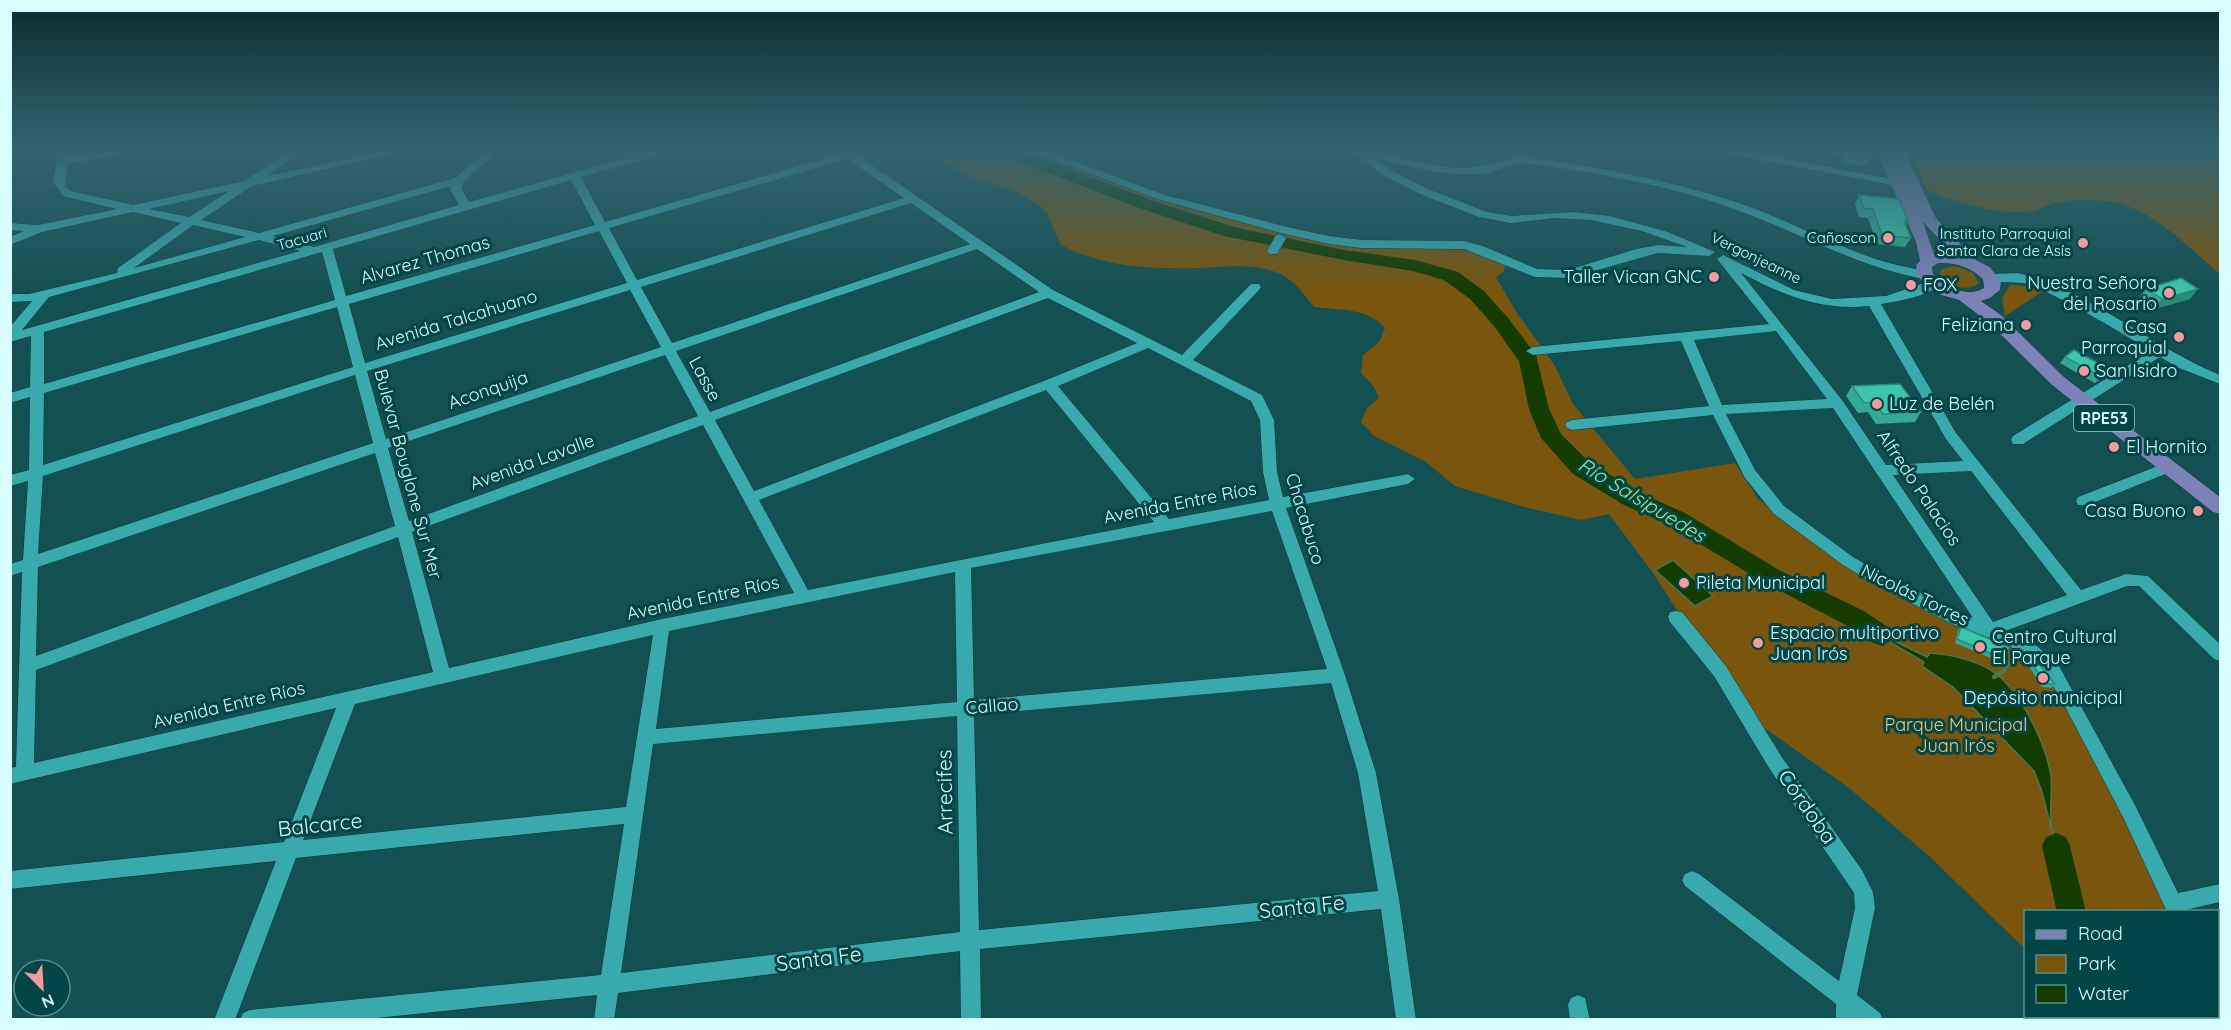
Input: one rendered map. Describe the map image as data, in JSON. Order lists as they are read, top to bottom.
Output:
{
  "streets": {
    "main road": ["RPE53"],
    "street": [
      "Tacuari",
      "Vergonjeanne",
      "Alvarez Thomas",
      "Avenida Talcahuano",
      "Lasse",
      "Aconquija",
      "Avenida Lavalle",
      "Bulevar Bouglone Sur Mer",
      "Alfredo Palacios",
      "Avenida Entre Ríos",
      "Chacabuco",
      "Nicolás Torres",
      "Callao",
      "Arrecifes",
      "Córdoba",
      "Balcarce",
      "Santa Fe"
    ]
  },
  "crossings": [
    ["Tacuari", "Bulevar Bouglone Sur Mer"],
    ["Vergonjeanne", "RPE53"],
    ["Vergonjeanne", "Alfredo Palacios"],
    ["Alvarez Thomas", "Lasse"],
    ["Alvarez Thomas", "Bulevar Bouglone Sur Mer"],
    ["Avenida Talcahuano", "Lasse"],
    ["Avenida Talcahuano", "Bulevar Bouglone Sur Mer"],
    ["Avenida Talcahuano", "Chacabuco"],
    ["Lasse", "Aconquija"],
    ["Lasse", "Avenida Lavalle"],
    ["Lasse", "Avenida Entre Ríos"],
    ["Aconquija", "Bulevar Bouglone Sur Mer"],
    ["Aconquija", "Chacabuco"],
    ["Avenida Lavalle", "Bulevar Bouglone Sur Mer"],
    ["Avenida Lavalle", "Chacabuco"],
    ["Bulevar Bouglone Sur Mer", "Avenida Entre Ríos"],
    ["Alfredo Palacios", "Nicolás Torres"],
    ["Avenida Entre Ríos", "Chacabuco"],
    ["Avenida Entre Ríos", "Arrecifes"],
    ["Chacabuco", "Callao"],
    ["Chacabuco", "Santa Fe"],
    ["Callao", "Arrecifes"],
    ["Arrecifes", "Santa Fe"]
  ],
  "water": ["Río Salsipuedes"],
  "parks": ["Parque Municipal Juan Irós"],
  "places": [
    "Cañoscon",
    "Instituto Parroquial Santa Clara de Asís",
    "Taller Vican GNC",
    "FOX",
    "Nuestra Señora del Rosario",
    "Feliziana",
    "Casa Parroquial",
    "San Isidro",
    "Luz de Belén",
    "El Hornito",
    "Casa Buono",
    "Pileta Municipal",
    "Espacio multiportivo Juan Irós",
    "Centro Cultural El Parque",
    "Depósito municipal"
  ],
  "legend": ["Road", "Park", "Water"],
  "north": "bottom right"
}
